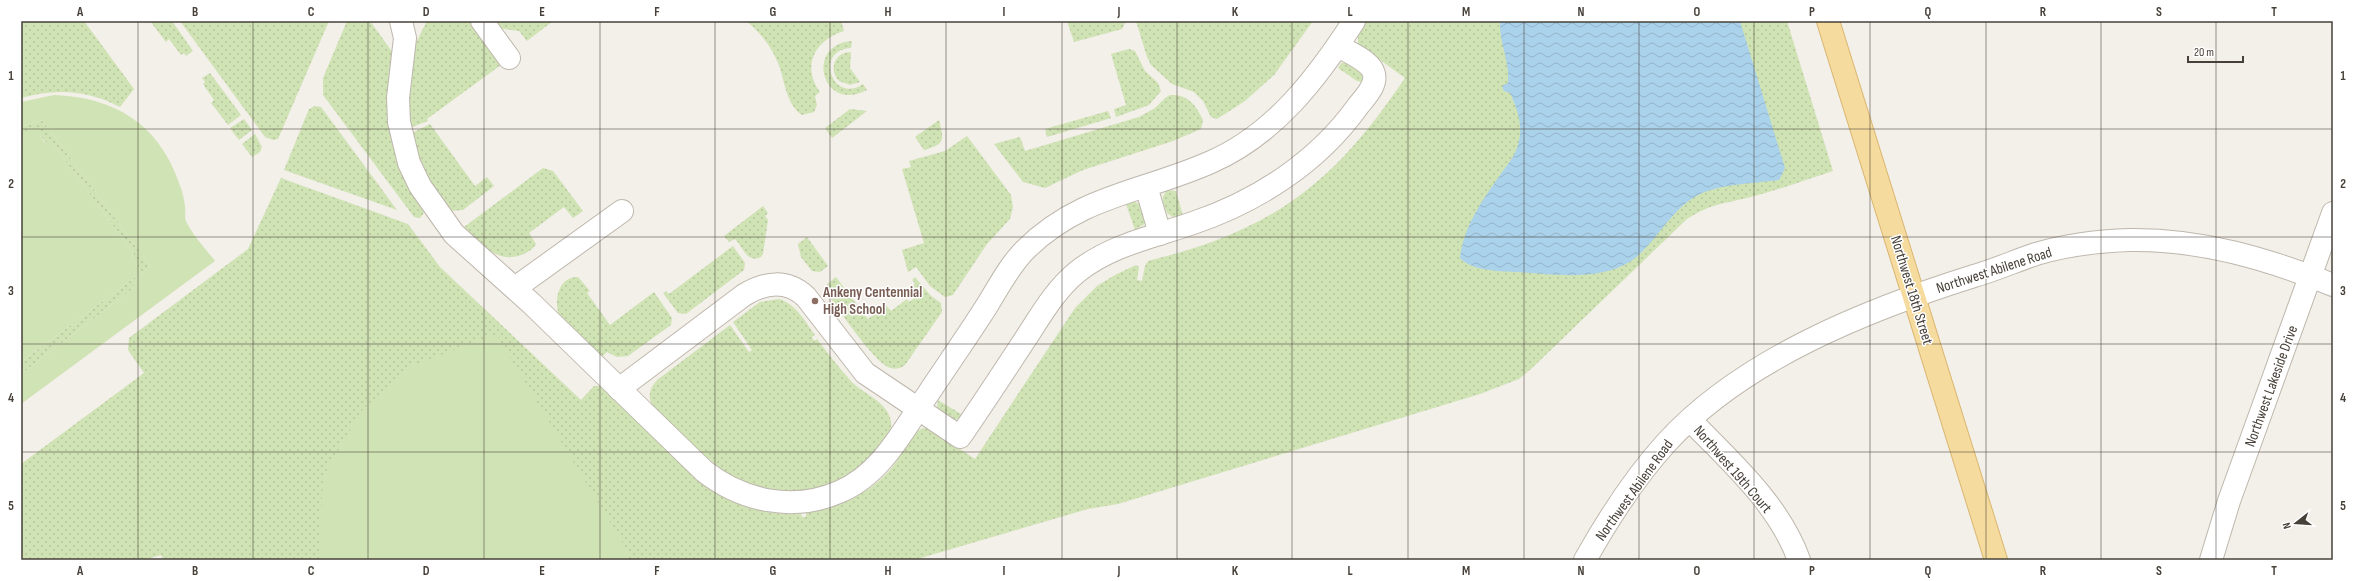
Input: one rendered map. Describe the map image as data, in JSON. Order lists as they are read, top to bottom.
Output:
{
  "streets": {
    "main road": ["Northwest 18th Street"],
    "street": ["Northwest Abilene Road", "Northwest Lakeside Drive", "Northwest 19th Court"]
  },
  "crossings": [
    ["Northwest Abilene Road", "Northwest 18th Street"],
    ["Northwest Abilene Road", "Northwest Lakeside Drive"],
    ["Northwest Abilene Road", "Northwest 19th Court"]
  ],
  "places": ["Ankeny Centennial High School"],
  "scale_bar": "20 m",
  "north": "left",
  "grid": {
    "columns": [
      "A",
      "B",
      "C",
      "D",
      "E",
      "F",
      "G",
      "H",
      "I",
      "J",
      "K",
      "L",
      "M",
      "N",
      "O",
      "P",
      "Q",
      "R",
      "S",
      "T"
    ],
    "rows": [
      "1",
      "2",
      "3",
      "4",
      "5"
    ]
  }
}
